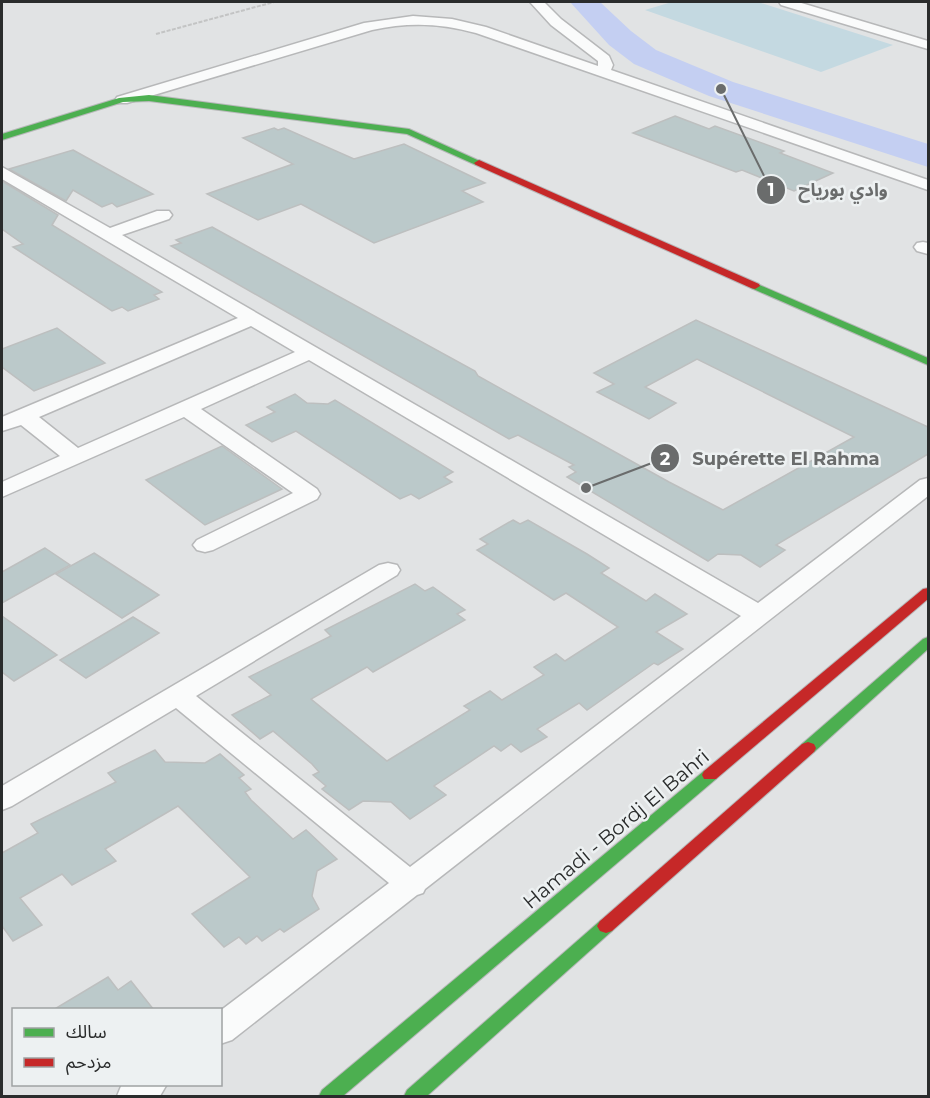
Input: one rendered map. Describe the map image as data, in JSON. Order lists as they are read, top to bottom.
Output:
{
  "streets": {
    "main road": ["Hamadi - Bordj El Bahri"]
  },
  "places": ["وادي بورياح", "Supérette El Rahma"],
  "legend": ["سالك", "مزدحم"]
}
